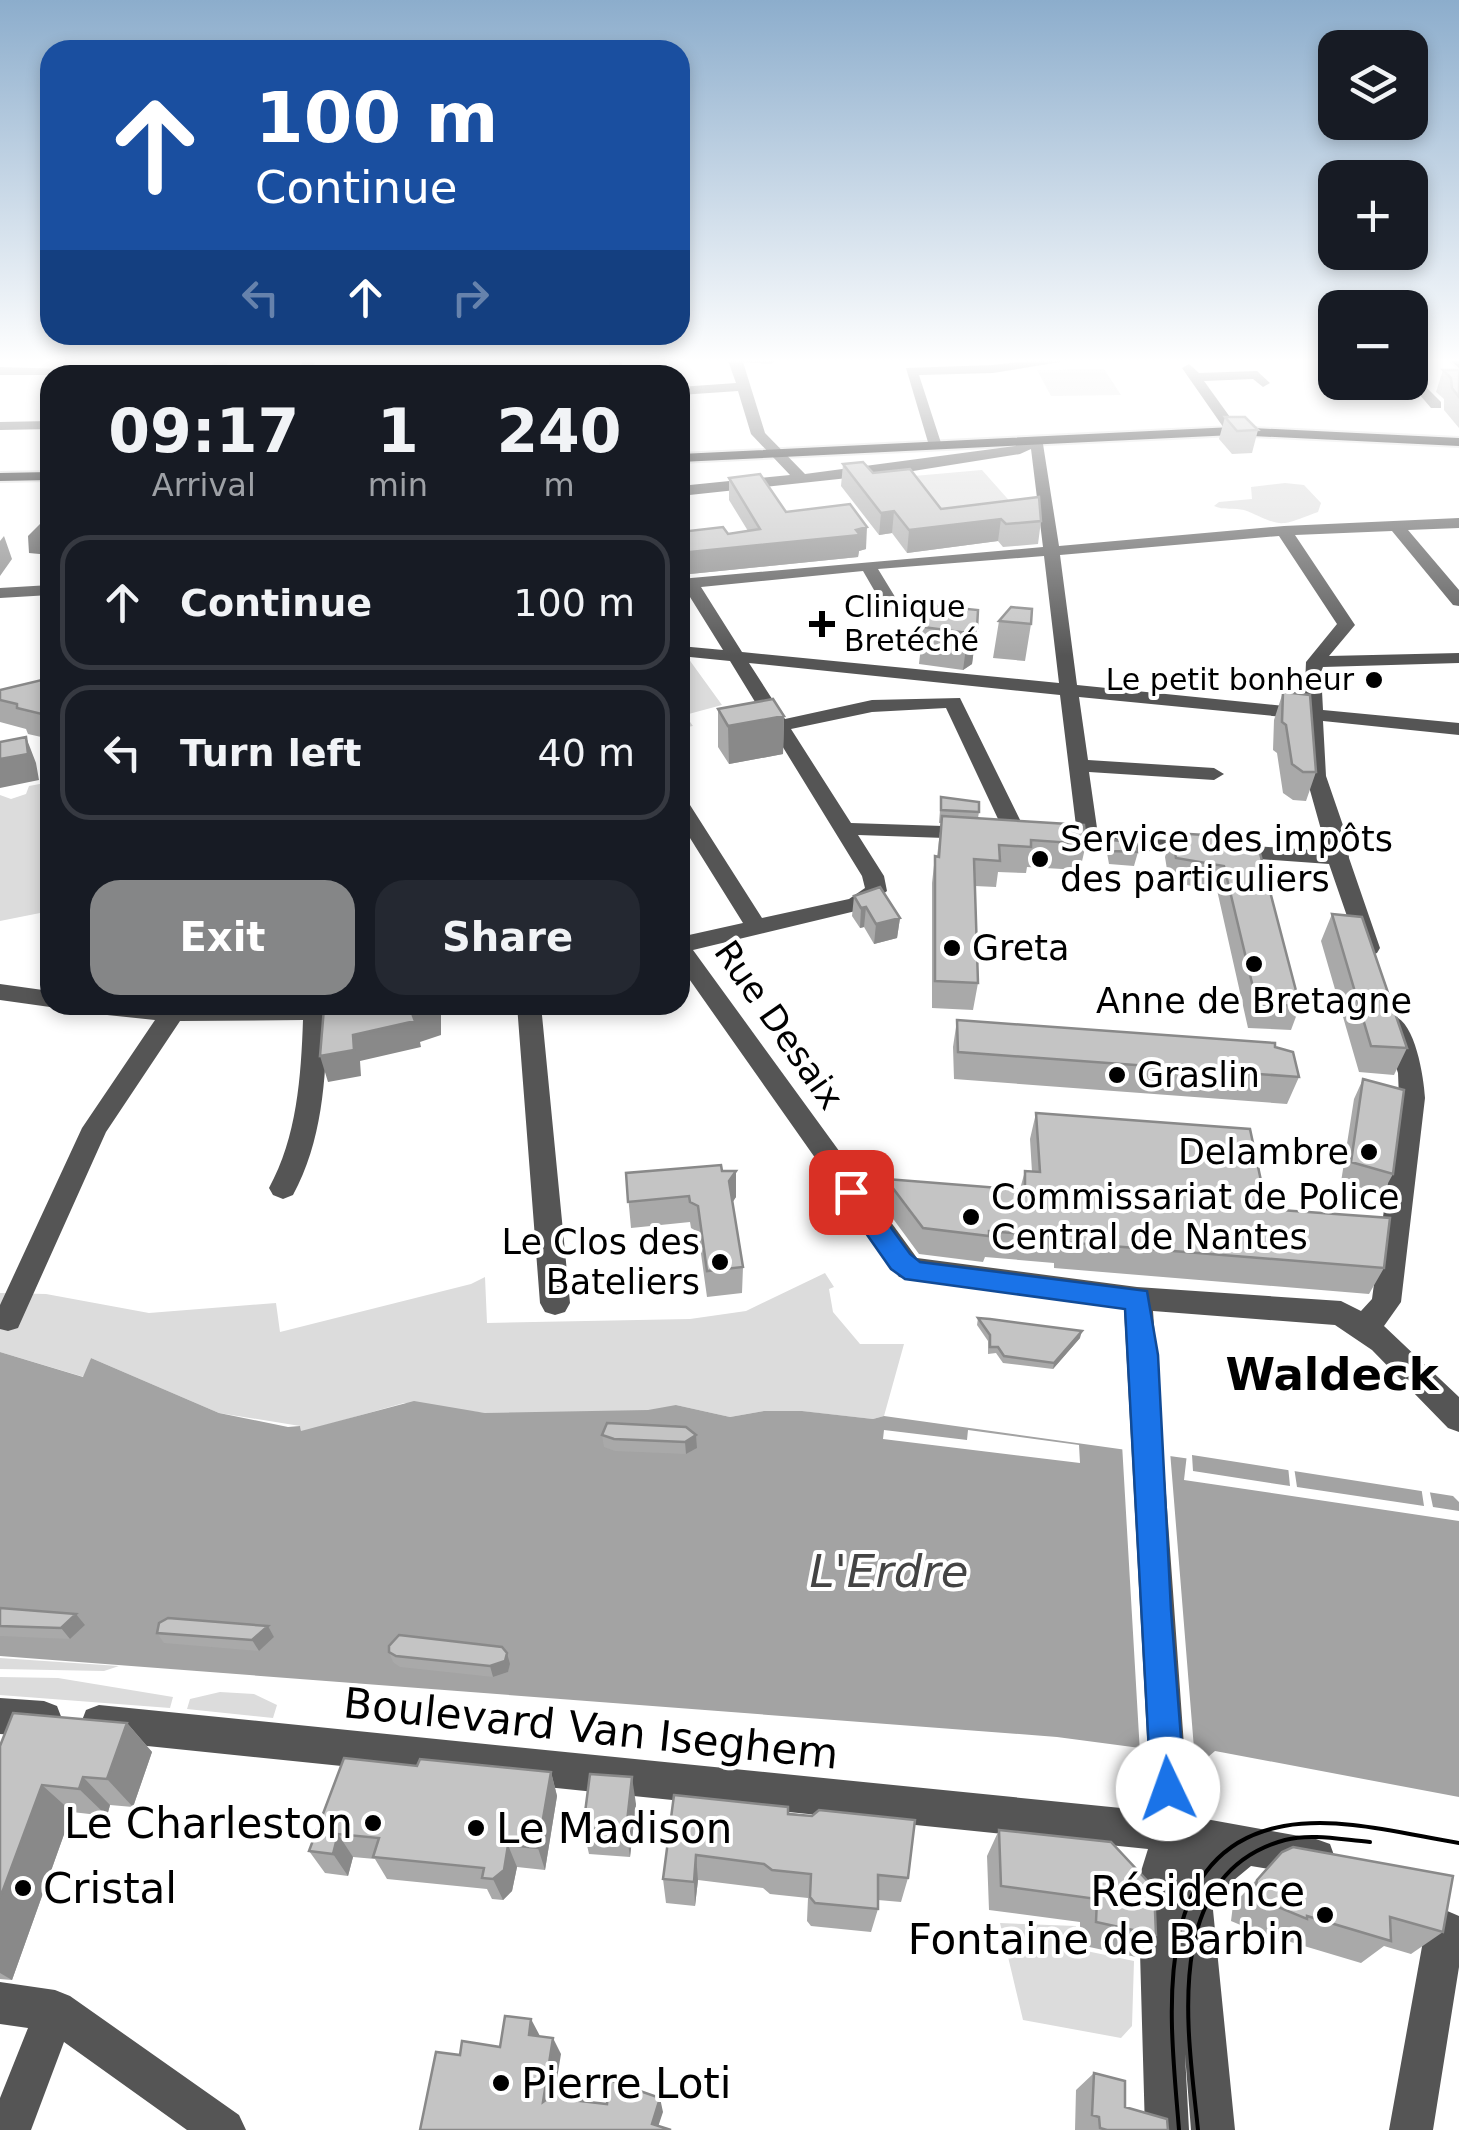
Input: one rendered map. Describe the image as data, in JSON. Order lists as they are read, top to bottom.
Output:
{
  "streets": {
    "street": ["Rue Desaix", "Boulevard Van Iseghem"]
  },
  "districts": ["Waldeck"],
  "water": ["L'Erdre"],
  "places": {
    "health": ["Clinique Bretéché"],
    "other": [
      "Le petit bonheur",
      "Service des impôts des particuliers",
      "Greta",
      "Anne de Bretagne",
      "Graslin",
      "Delambre",
      "Commissariat de Police Central de Nantes",
      "Le Clos des Bateliers",
      "Le Charleston",
      "Le Madison",
      "Cristal",
      "Résidence Fontaine de Barbin",
      "Pierre Loti"
    ]
  },
  "page": {
    "map_buttons": ["+", "−"],
    "turn": ["100 m", "Continue"],
    "eta": [
      "09:17",
      "Arrival",
      "1",
      "min",
      "240",
      "m"
    ],
    "list": [
      {
        "name": "Continue",
        "value": "100 m"
      },
      {
        "name": "Turn left",
        "value": "40 m"
      }
    ],
    "buttons": ["Exit", "Share"]
  }
}
